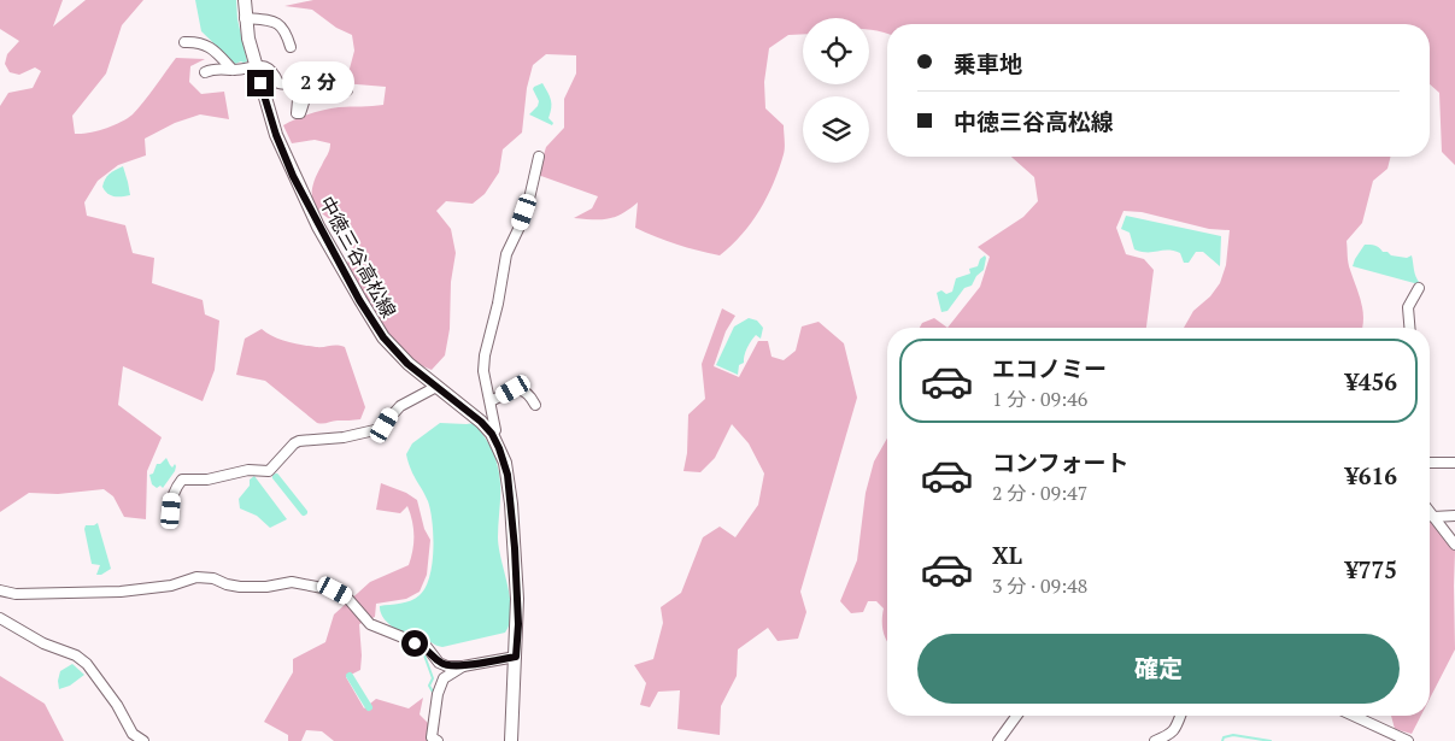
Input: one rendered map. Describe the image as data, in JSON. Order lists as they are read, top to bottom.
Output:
{
  "streets": {
    "main road": ["中徳三谷高松線"]
  },
  "page": {
    "banner": ["乗車地", "中徳三谷高松線"],
    "bubble": "2 分",
    "list": [
      {
        "name": "エコノミー",
        "note": "1 分 · 09:46",
        "value": "¥456"
      },
      {
        "name": "コンフォート",
        "note": "2 分 · 09:47",
        "value": "¥616"
      },
      {
        "name": "XL",
        "note": "3 分 · 09:48",
        "value": "¥775"
      }
    ],
    "buttons": "確定"
  }
}
